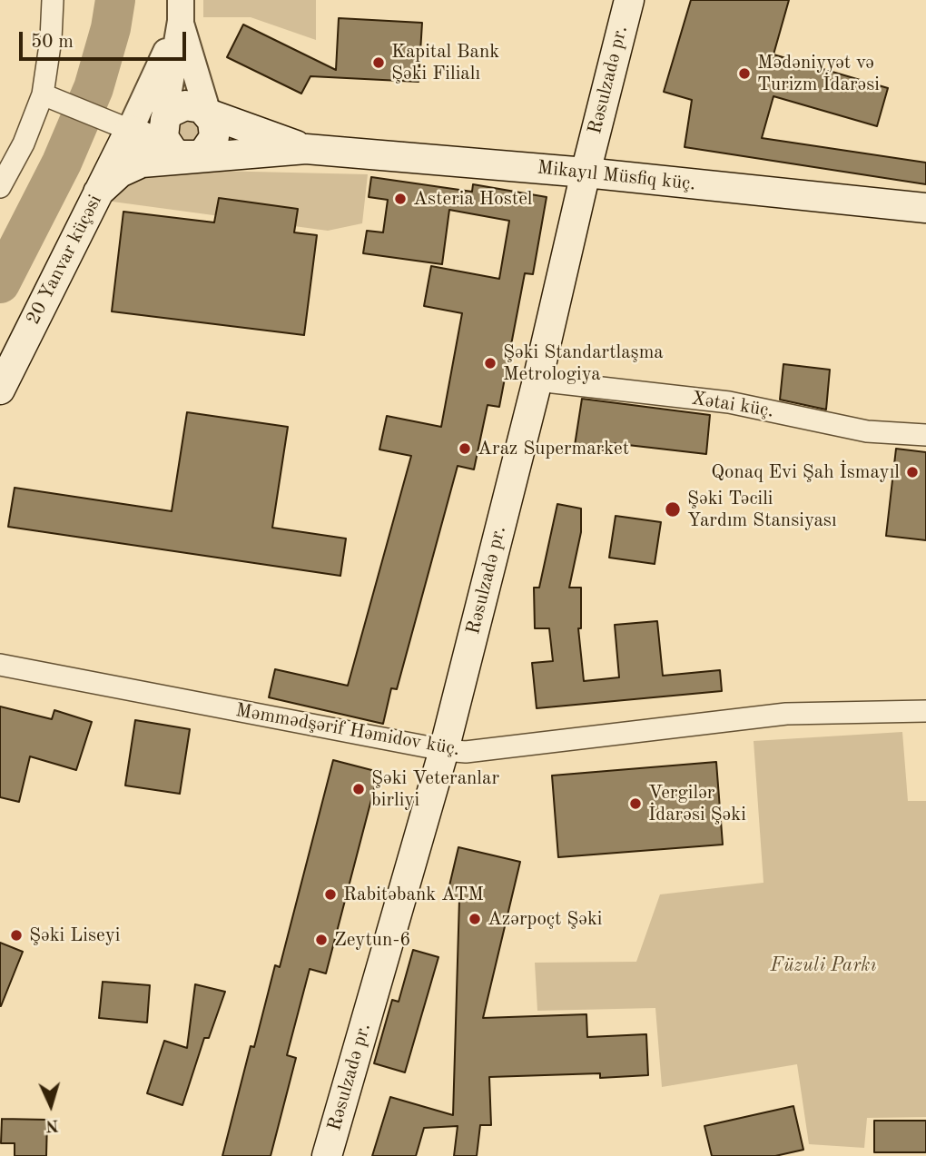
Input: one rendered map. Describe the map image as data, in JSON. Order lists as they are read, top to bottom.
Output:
{
  "streets": {
    "main road": ["Rəsulzadə pr.", "Mikayıl Müsfiq küç.", "20 Yanvar küçəsi"],
    "street": ["Xətai küç.", "Məmmədşərif Həmidov küç."]
  },
  "crossings": [
    ["Rəsulzadə pr.", "Mikayıl Müsfiq küç."],
    ["Rəsulzadə pr.", "Xətai küç."],
    ["Rəsulzadə pr.", "Məmmədşərif Həmidov küç."]
  ],
  "parks": ["Füzuli Parkı"],
  "places": [
    "Kapital Bank Şəki Filialı",
    "Mədəniyyət və Turizm İdarəsi",
    "Asteria Hostel",
    "Şəki Standartlaşma Metrologiya",
    "Araz Supermarket",
    "Qonaq Evi Şah İsmayıl",
    "Şəki Təcili Yardım Stansiyası",
    "Şəki Veteranlar birliyi",
    "Vergilər İdarəsi Şəki",
    "Rabitəbank ATM",
    "Azərpoçt Şəki",
    "Şəki Liseyi",
    "Zeytun-6"
  ],
  "scale_bar": "50 m",
  "north": "bottom"
}
